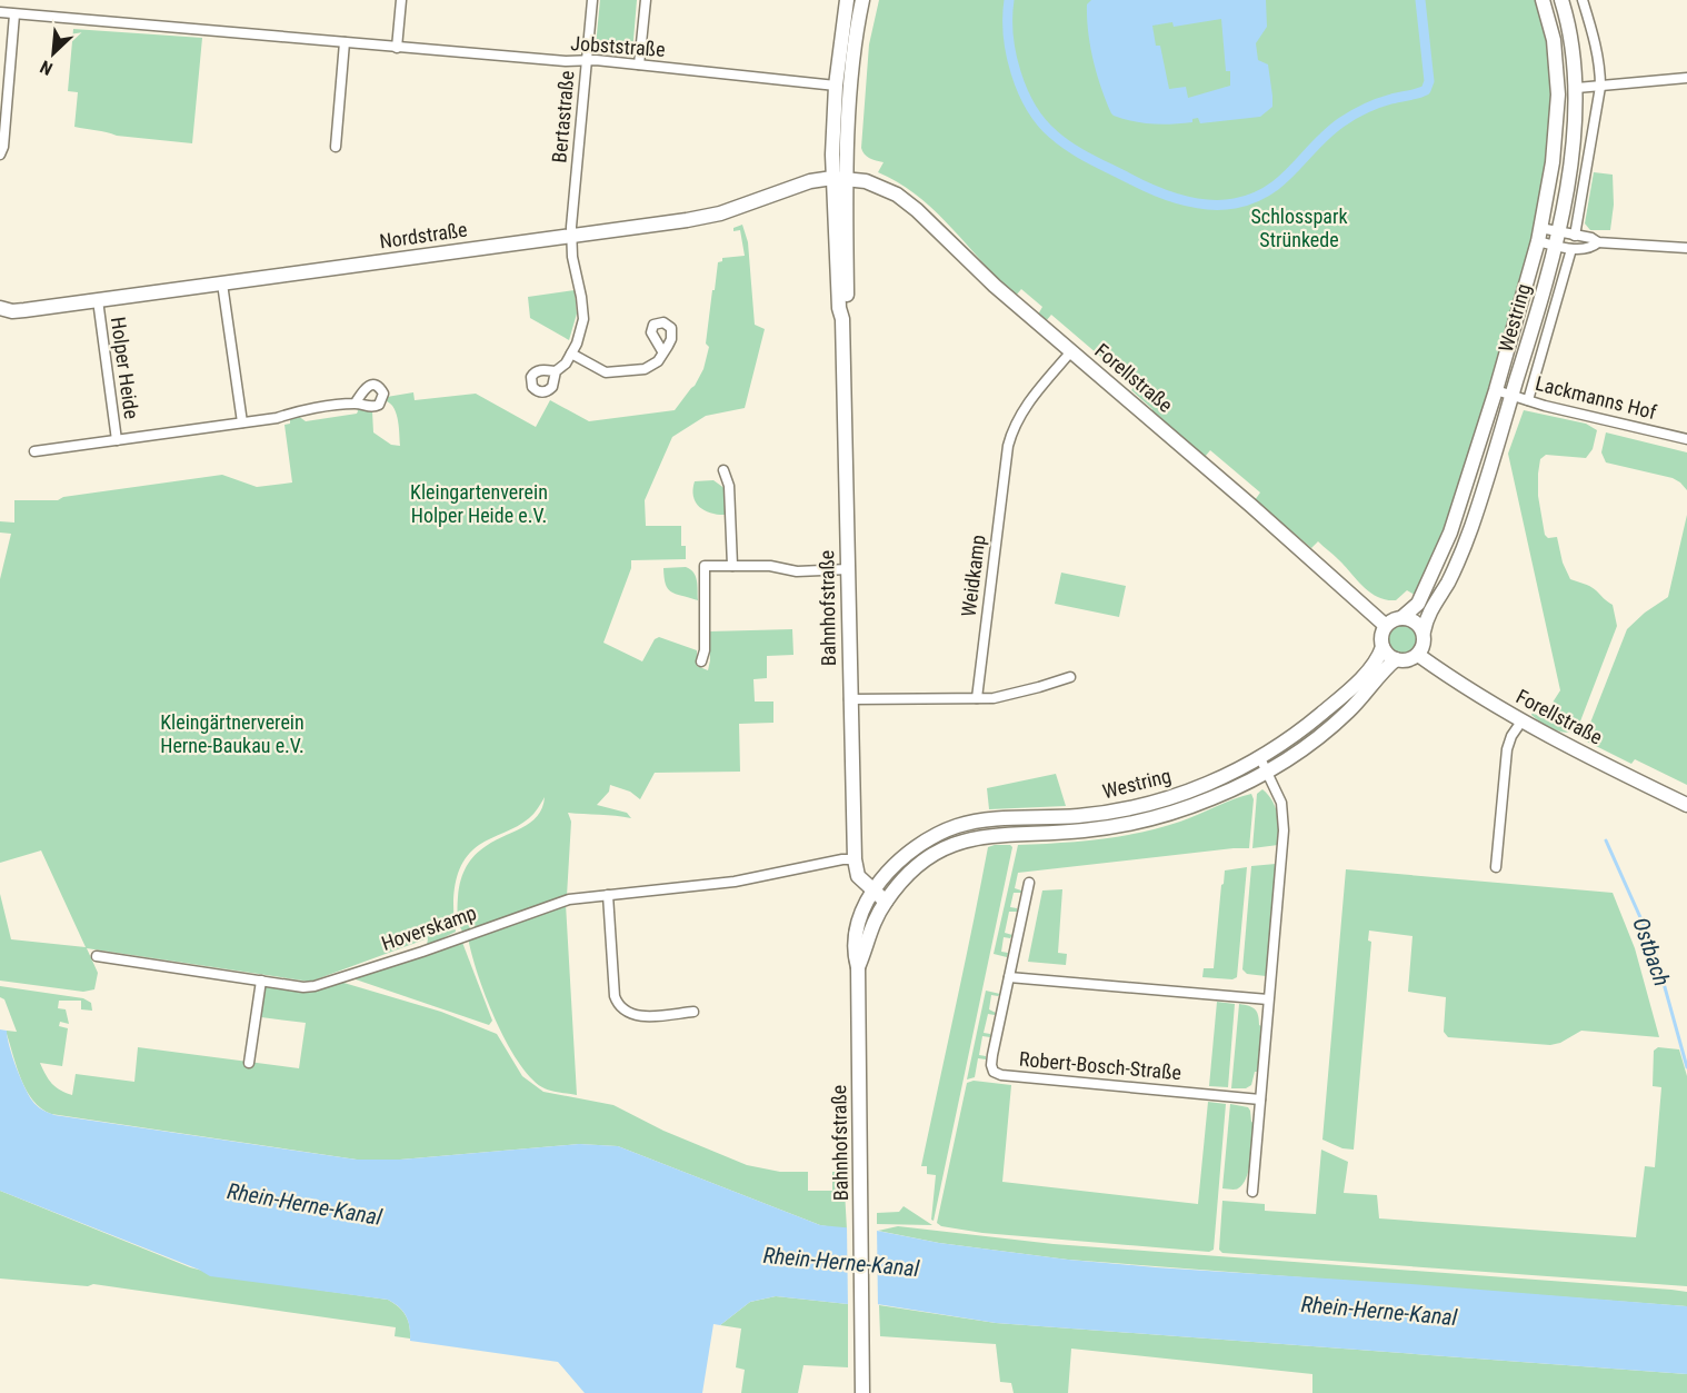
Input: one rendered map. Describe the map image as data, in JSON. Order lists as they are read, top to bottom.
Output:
{
  "streets": {
    "main road": [
      "Nordstraße",
      "Westring",
      "Forellstraße",
      "Bahnhofstraße"
    ],
    "street": [
      "Jobststraße",
      "Bertastraße",
      "Holper Heide",
      "Lackmanns Hof",
      "Weidkamp",
      "Hoverskamp",
      "Robert-Bosch-Straße"
    ]
  },
  "crossings": [
    ["Jobststraße", "Bertastraße"],
    ["Jobststraße", "Bahnhofstraße"],
    ["Bertastraße", "Nordstraße"],
    ["Nordstraße", "Holper Heide"],
    ["Nordstraße", "Forellstraße"],
    ["Nordstraße", "Bahnhofstraße"],
    ["Westring", "Forellstraße"],
    ["Westring", "Lackmanns Hof"],
    ["Westring", "Bahnhofstraße"],
    ["Forellstraße", "Weidkamp"],
    ["Forellstraße", "Bahnhofstraße"],
    ["Bahnhofstraße", "Hoverskamp"]
  ],
  "water": ["Ostbach", "Rhein-Herne-Kanal"],
  "parks": ["Schlosspark Strünkede", "Kleingartenverein Holper Heide e.V.", "Kleingärtnerverein Herne-Baukau e.V."],
  "north": "bottom left"
}
